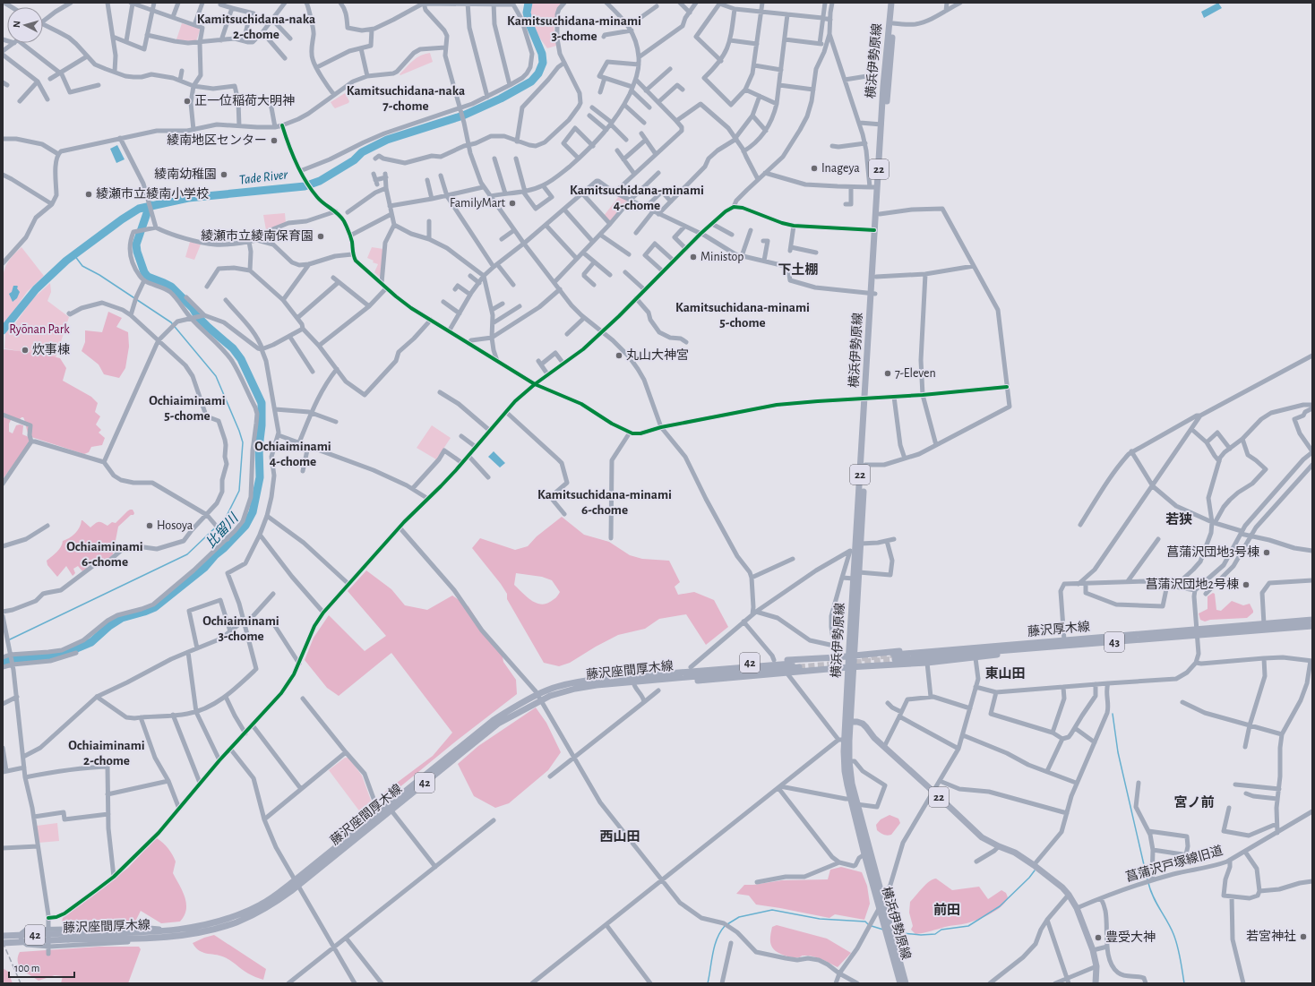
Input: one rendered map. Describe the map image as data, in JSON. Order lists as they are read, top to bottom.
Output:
{
  "streets": {
    "main road": [
      "横浜伊勢原線",
      "22",
      "藤沢厚木線",
      "43",
      "42",
      "藤沢座間厚木線"
    ],
    "street": ["菖蒲沢戸塚線旧道"]
  },
  "crossings": [
    ["横浜伊勢原線", "22"],
    ["横浜伊勢原線", "42"],
    ["22", "菖蒲沢戸塚線旧道"],
    ["42", "藤沢座間厚木線"]
  ],
  "districts": [
    "Kamitsuchidana-naka 2-chome",
    "Kamitsuchidana-minami 3-chome",
    "Kamitsuchidana-naka 7-chome",
    "Kamitsuchidana-minami 4-chome",
    "下土棚",
    "Kamitsuchidana-minami 5-chome",
    "Ochiaiminami 5-chome",
    "Ochiaiminami 4-chome",
    "Kamitsuchidana-minami 6-chome",
    "若狭",
    "Ochiaiminami 6-chome",
    "Ochiaiminami 3-chome",
    "東山田",
    "Ochiaiminami 2-chome",
    "宮ノ前",
    "西山田",
    "前田"
  ],
  "water": ["Tade River", "比留川"],
  "parks": ["Ryōnan Park"],
  "places": [
    "正一位稲荷大明神",
    "綾南地区センター",
    "Inageya",
    "綾南幼稚園",
    "綾瀬市立綾南小学校",
    "FamilyMart",
    "綾瀬市立綾南保育園",
    "Ministop",
    "炊事棟",
    "丸山大神宮",
    "7-Eleven",
    "Hosoya",
    "菖蒲沢団地3号棟",
    "菖蒲沢団地2号棟",
    "若宮神社",
    "豊受大神"
  ],
  "scale_bar": "100 m",
  "north": "left"
}
